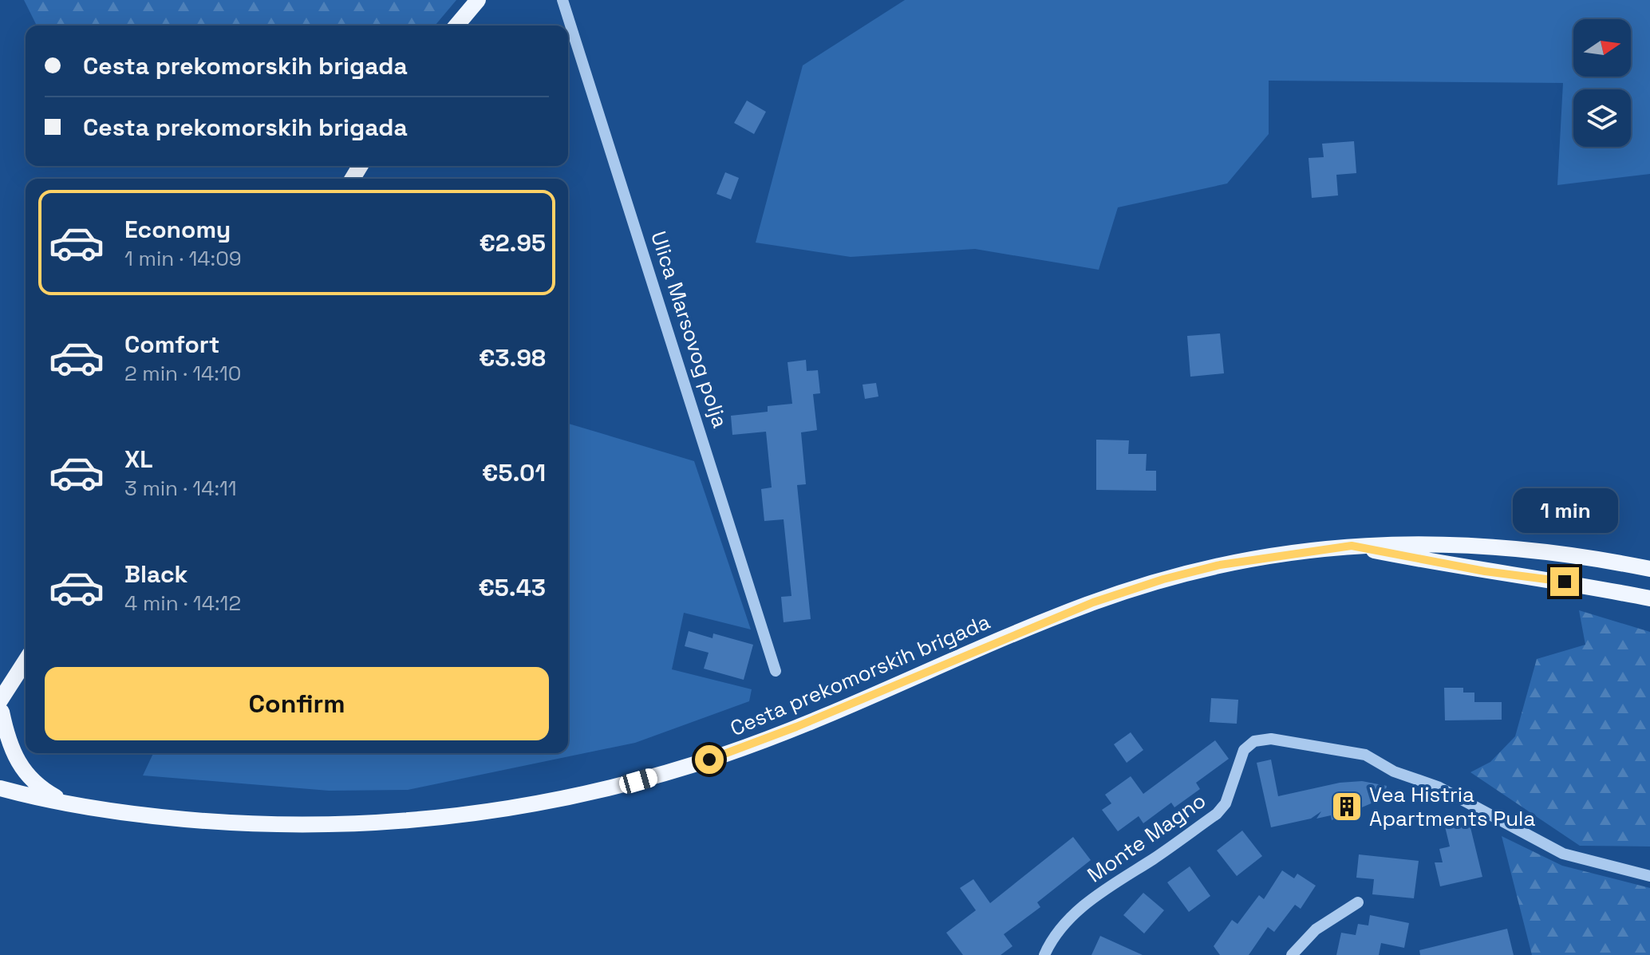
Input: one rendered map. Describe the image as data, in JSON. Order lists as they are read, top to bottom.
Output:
{
  "streets": {
    "main road": ["Cesta prekomorskih brigada"],
    "street": ["Ulica Marsovog polja", "Monte Magno"]
  },
  "places": {
    "building": ["Vea Histria Apartments Pula"]
  },
  "north": "right",
  "page": {
    "banner": ["Cesta prekomorskih brigada", "Cesta prekomorskih brigada"],
    "list": [
      {
        "name": "Economy",
        "note": "1 min · 14:09",
        "value": "€2.95"
      },
      {
        "name": "Comfort",
        "note": "2 min · 14:10",
        "value": "€3.98"
      },
      {
        "name": "XL",
        "note": "3 min · 14:11",
        "value": "€5.01"
      },
      {
        "name": "Black",
        "note": "4 min · 14:12",
        "value": "€5.43"
      }
    ],
    "bubble": "1 min",
    "buttons": "Confirm"
  }
}
